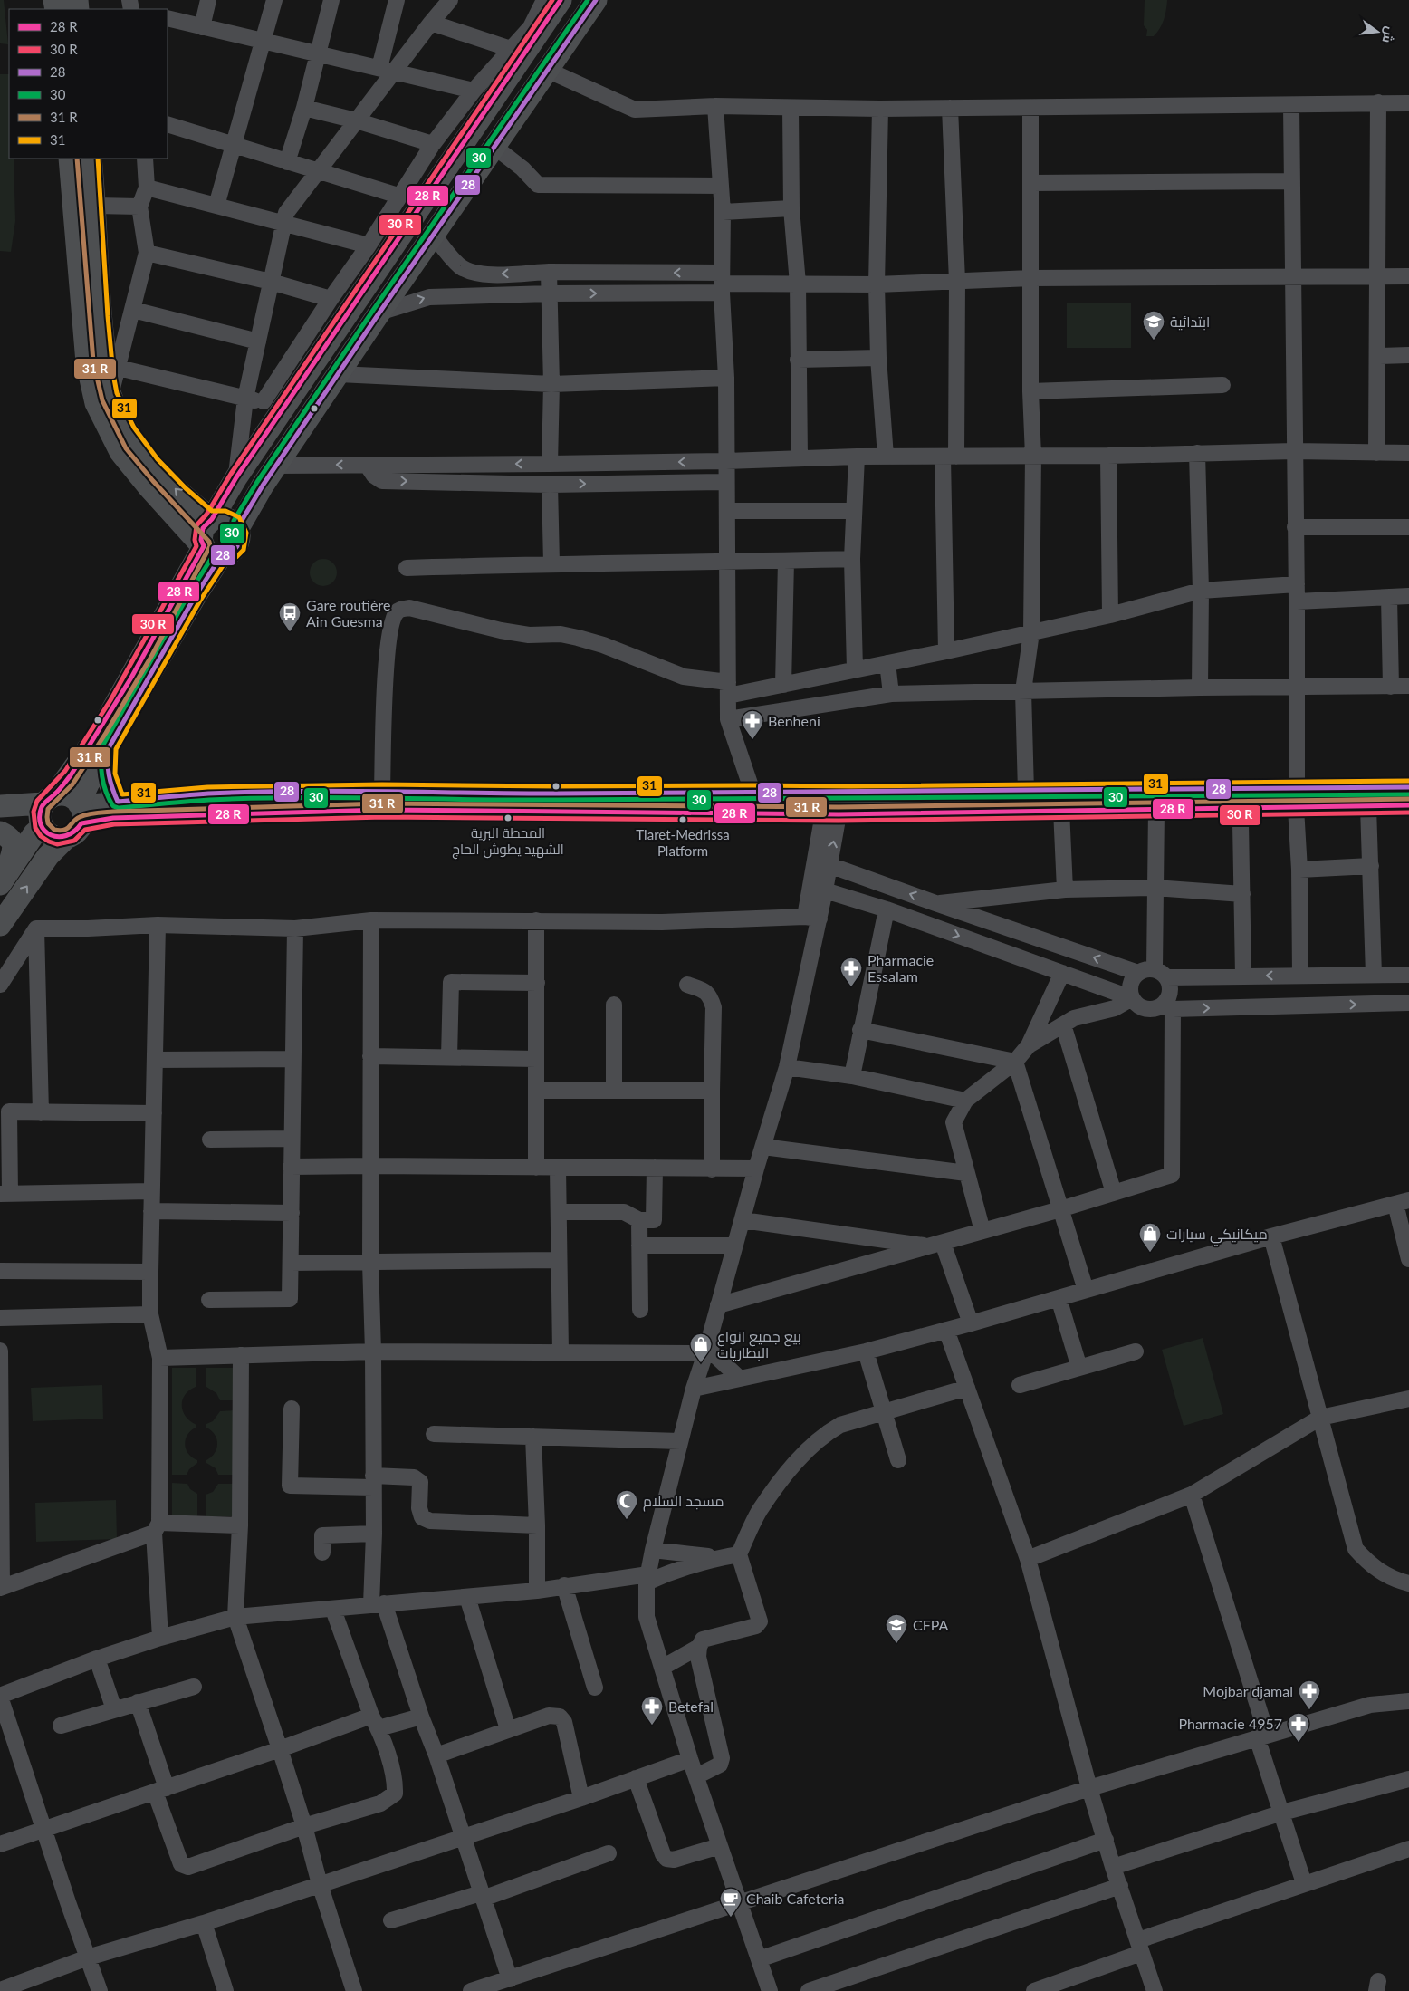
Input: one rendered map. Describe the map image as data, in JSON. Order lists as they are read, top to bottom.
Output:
{
  "places": {
    "school or university": ["ابتدائية", "CFPA"],
    "bus stop": ["Gare routière Ain Guesma"],
    "pharmacy": [
      "Benheni",
      "Pharmacie Essalam",
      "Mojbar djamal",
      "Betefal",
      "Pharmacie 4957"
    ],
    "other": ["المحطة البرية الشهيد يطوش الحاج", "Tiaret-Medrissa Platform"],
    "shop": ["ميكانيكي سيارات", "بيع جميع انواع البطاريات"],
    "mosque": ["مسجد السلام"],
    "cafe": ["Chaib Cafeteria"]
  },
  "lines": ["transit line 28", "transit line 30", "transit line 31"],
  "legend": [
    "28 R",
    "30 R",
    "28",
    "30",
    "31 R",
    "31"
  ],
  "north": "right"
}
